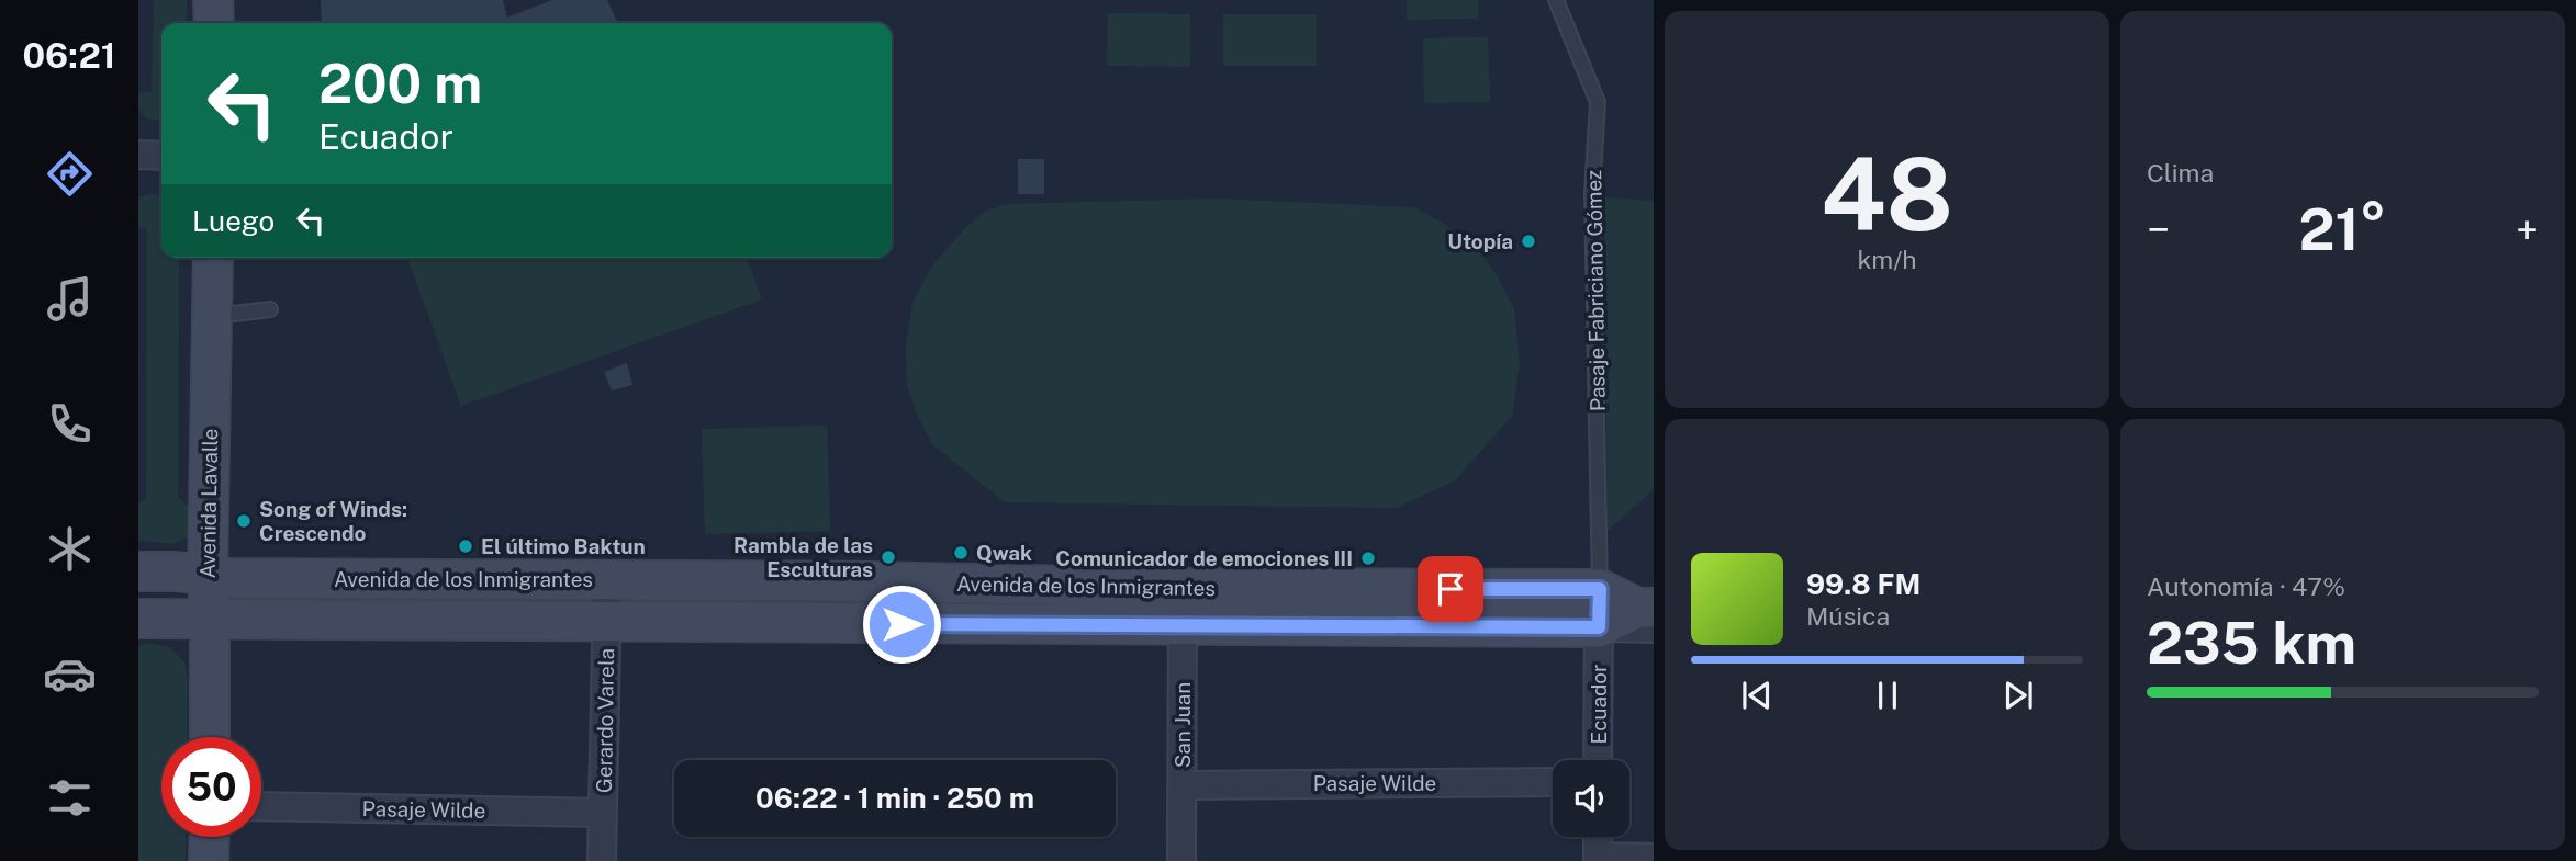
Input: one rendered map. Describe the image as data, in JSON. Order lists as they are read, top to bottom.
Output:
{
  "streets": {
    "main road": ["Avenida Lavalle", "Avenida de los Inmigrantes"],
    "street": [
      "Ecuador",
      "Gerardo Varela",
      "San Juan",
      "Pasaje Wilde"
    ],
    "lane": ["Pasaje Fabriciano Gómez"]
  },
  "crossings": [
    ["Pasaje Fabriciano Gómez", "Avenida de los Inmigrantes"],
    ["Pasaje Fabriciano Gómez", "Ecuador"],
    ["Avenida Lavalle", "Avenida de los Inmigrantes"],
    ["Avenida de los Inmigrantes", "Ecuador"],
    ["Avenida de los Inmigrantes", "Gerardo Varela"],
    ["Avenida de los Inmigrantes", "San Juan"],
    ["Gerardo Varela", "Pasaje Wilde"],
    ["San Juan", "Pasaje Wilde"]
  ],
  "places": [
    "Utopía",
    "Song of Winds: Crescendo",
    "El último Baktun",
    "Qwak",
    "Rambla de las Esculturas",
    "Comunicador de emociones III"
  ],
  "page": {
    "tabs": "06:21",
    "tile": [
      ["48", "km/h"],
      "Clima",
      ["Autonomía · 47%", "235 km"]
    ],
    "turn": ["200 m", "Ecuador"],
    "then": "Luego",
    "heat": ["−", "21°", "+"],
    "song": ["99.8 FM", "Música"],
    "limit": "50",
    "trip": "06:22 · 1 min · 250 m"
  }
}
